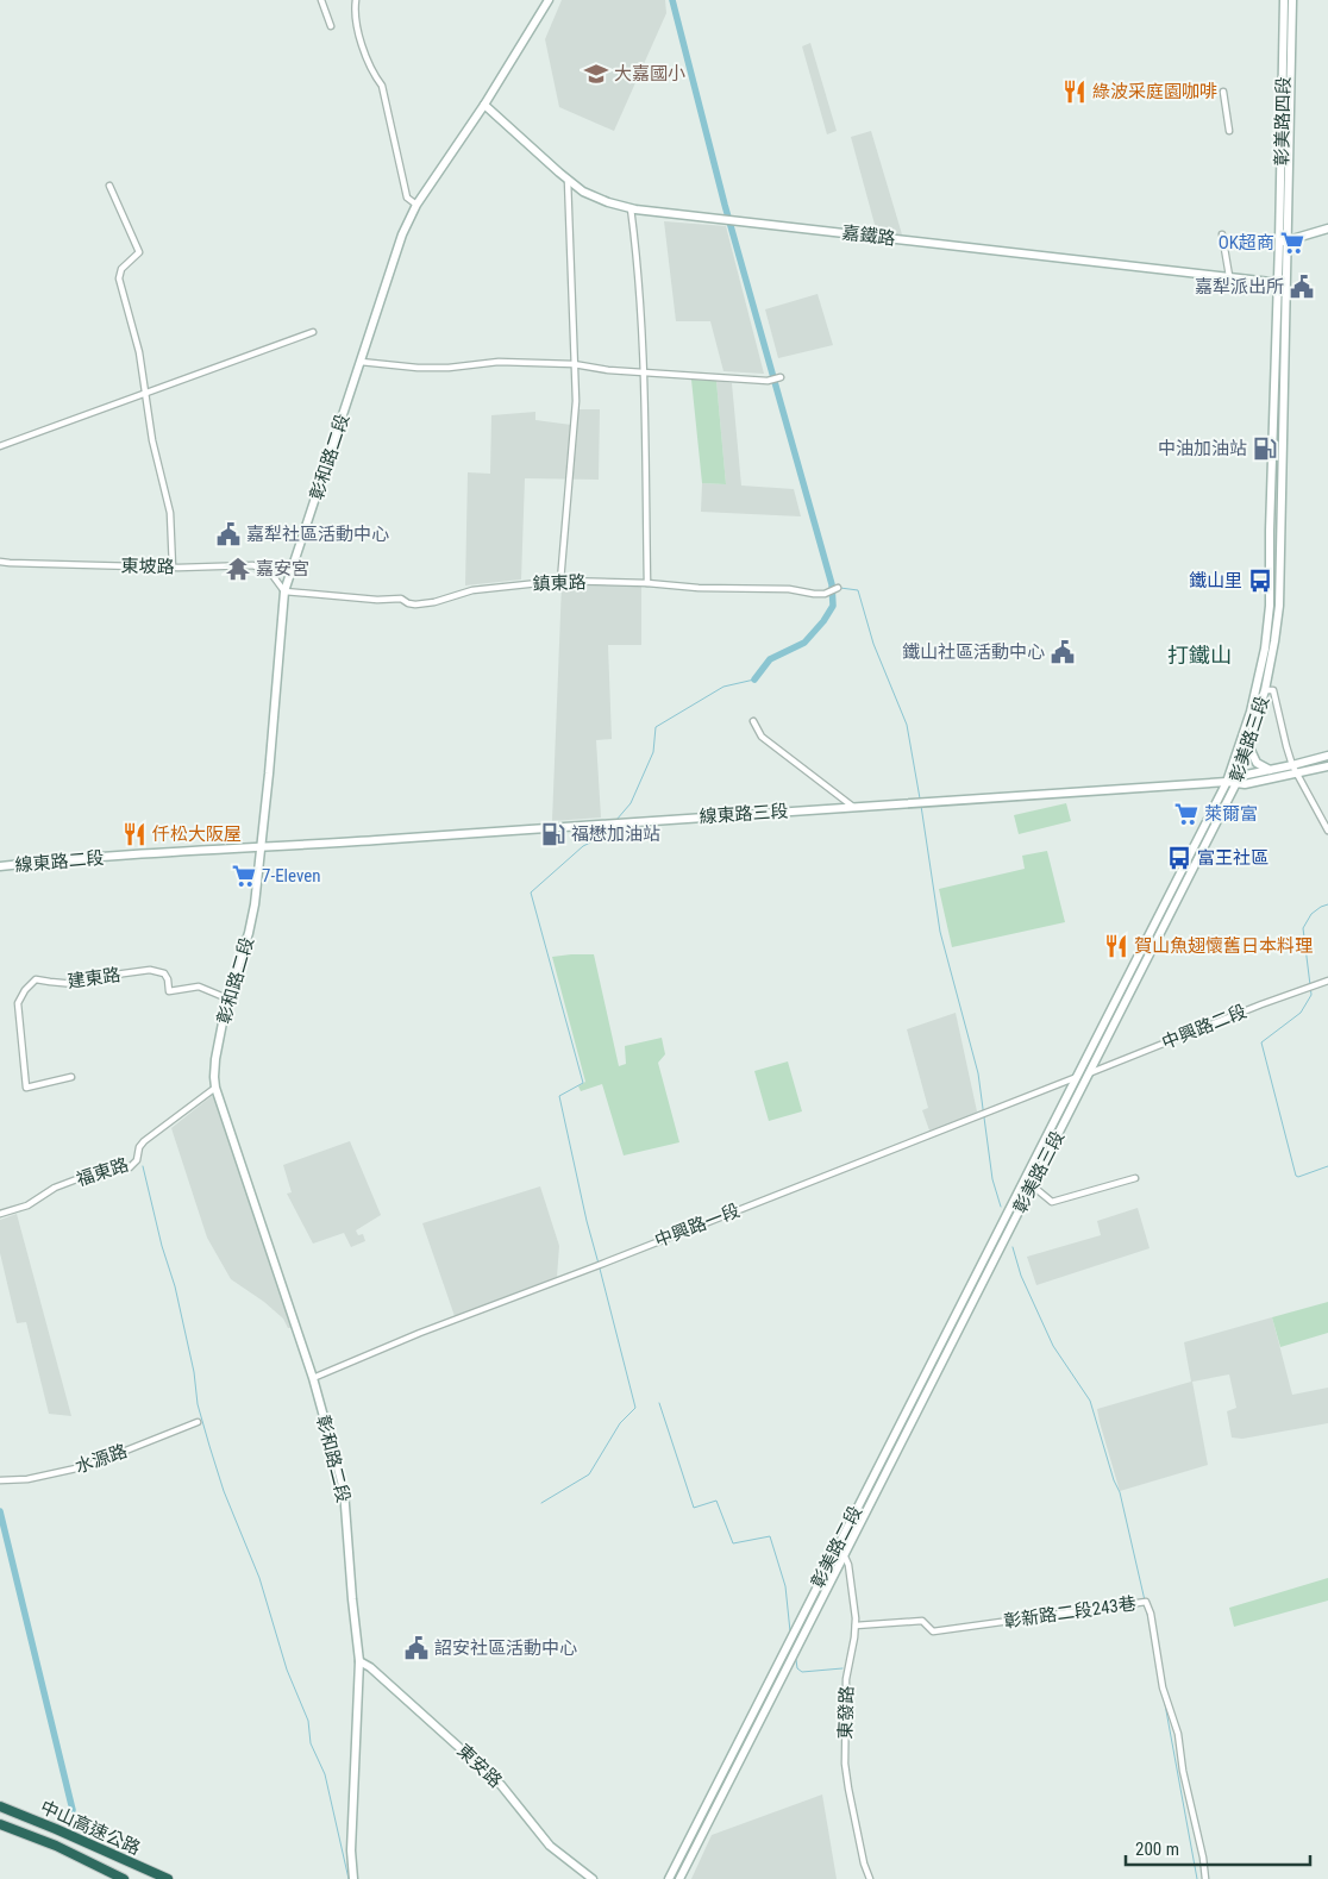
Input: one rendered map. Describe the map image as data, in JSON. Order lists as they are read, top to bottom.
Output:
{
  "streets": {
    "highway": ["中山高速公路"],
    "main road": [
      "彰美路四段",
      "嘉鐵路",
      "彰和路二段",
      "彰美路三段",
      "線東路三段",
      "線東路二段",
      "彰美路二段",
      "東安路"
    ],
    "street": [
      "東坡路",
      "鎮東路",
      "建東路",
      "中興路二段",
      "福東路",
      "中興路一段",
      "水源路",
      "彰新路二段243巷",
      "東發路"
    ]
  },
  "crossings": [
    ["彰美路四段", "彰美路三段"],
    ["嘉鐵路", "彰和路二段"],
    ["嘉鐵路", "彰美路三段"],
    ["彰和路二段", "東坡路"],
    ["彰和路二段", "鎮東路"],
    ["彰和路二段", "線東路三段"],
    ["彰和路二段", "線東路二段"],
    ["彰和路二段", "建東路"],
    ["彰和路二段", "福東路"],
    ["彰和路二段", "中興路一段"],
    ["彰和路二段", "東安路"],
    ["東坡路", "鎮東路"],
    ["彰美路三段", "線東路三段"],
    ["彰美路三段", "中興路二段"],
    ["彰美路三段", "中興路一段"],
    ["彰美路三段", "彰美路二段"],
    ["線東路三段", "線東路二段"],
    ["中興路二段", "中興路一段"],
    ["彰美路二段", "東發路"],
    ["彰新路二段243巷", "東發路"]
  ],
  "districts": ["打鐵山"],
  "places": {
    "school or university": ["大嘉國小"],
    "restaurant": ["綠波采庭園咖啡", "仟松大阪屋", "賀山魚翅懷舊日本料理"],
    "supermarket": ["OK超商", "萊爾富", "7-Eleven"],
    "public building": [
      "嘉犁派出所",
      "嘉犁社區活動中心",
      "鐵山社區活動中心",
      "詔安社區活動中心"
    ],
    "fuel station": ["中油加油站", "福懋加油站"],
    "temple": ["嘉安宮"],
    "bus stop": ["鐵山里", "富王社區"]
  },
  "scale_bar": "200 m"
}
